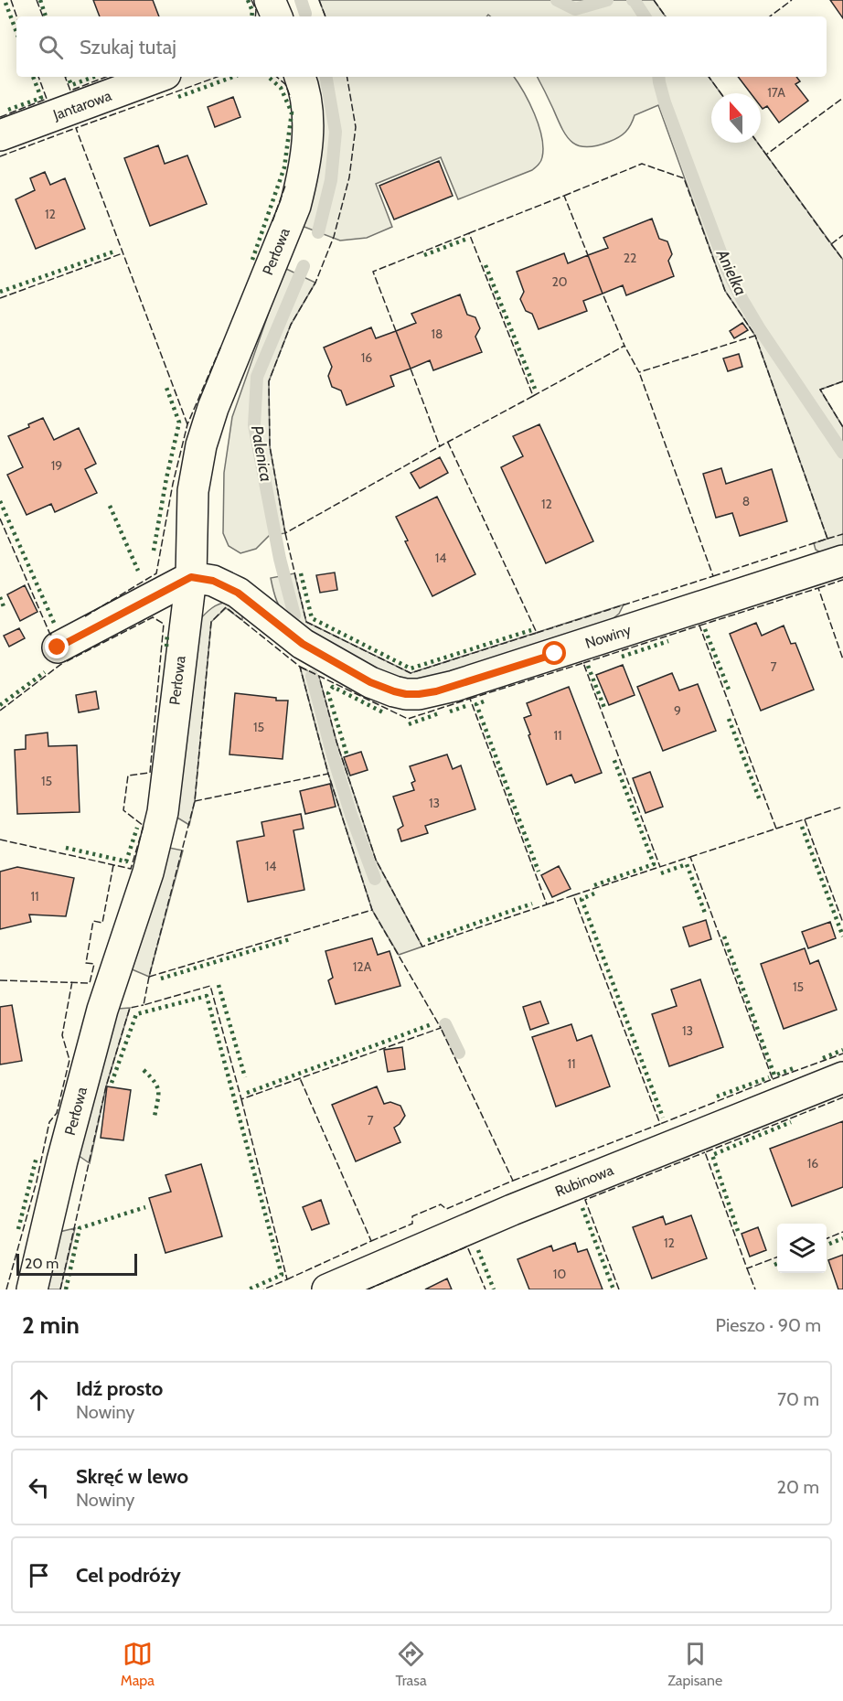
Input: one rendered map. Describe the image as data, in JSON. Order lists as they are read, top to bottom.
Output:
{
  "streets": {
    "street": [
      "Jantarowa",
      "Perłowa",
      "Nowiny",
      "Rubinowa"
    ]
  },
  "crossings": [
    ["Perłowa", "Nowiny"]
  ],
  "water": ["Anielka", "Palenica"],
  "house_numbers": [
    "17A",
    "12",
    "22",
    "20",
    "18",
    "16",
    "19",
    "8",
    "12",
    "14",
    "7",
    "9",
    "15",
    "11",
    "15",
    "13",
    "14",
    "11",
    "12A",
    "15",
    "13",
    "11",
    "7",
    "16",
    "12",
    "10"
  ],
  "scale_bar": "20 m",
  "north": "top",
  "page": {
    "search": "Szukaj tutaj",
    "scale": "20 m",
    "heading": ["2 min", "Pieszo · 90 m"],
    "list": [
      ["Idź prosto", "Nowiny", "70 m"],
      ["Skręć w lewo", "Nowiny", "20 m"],
      "Cel podróży"
    ],
    "nav": ["Mapa", "Trasa", "Zapisane"]
  }
}
